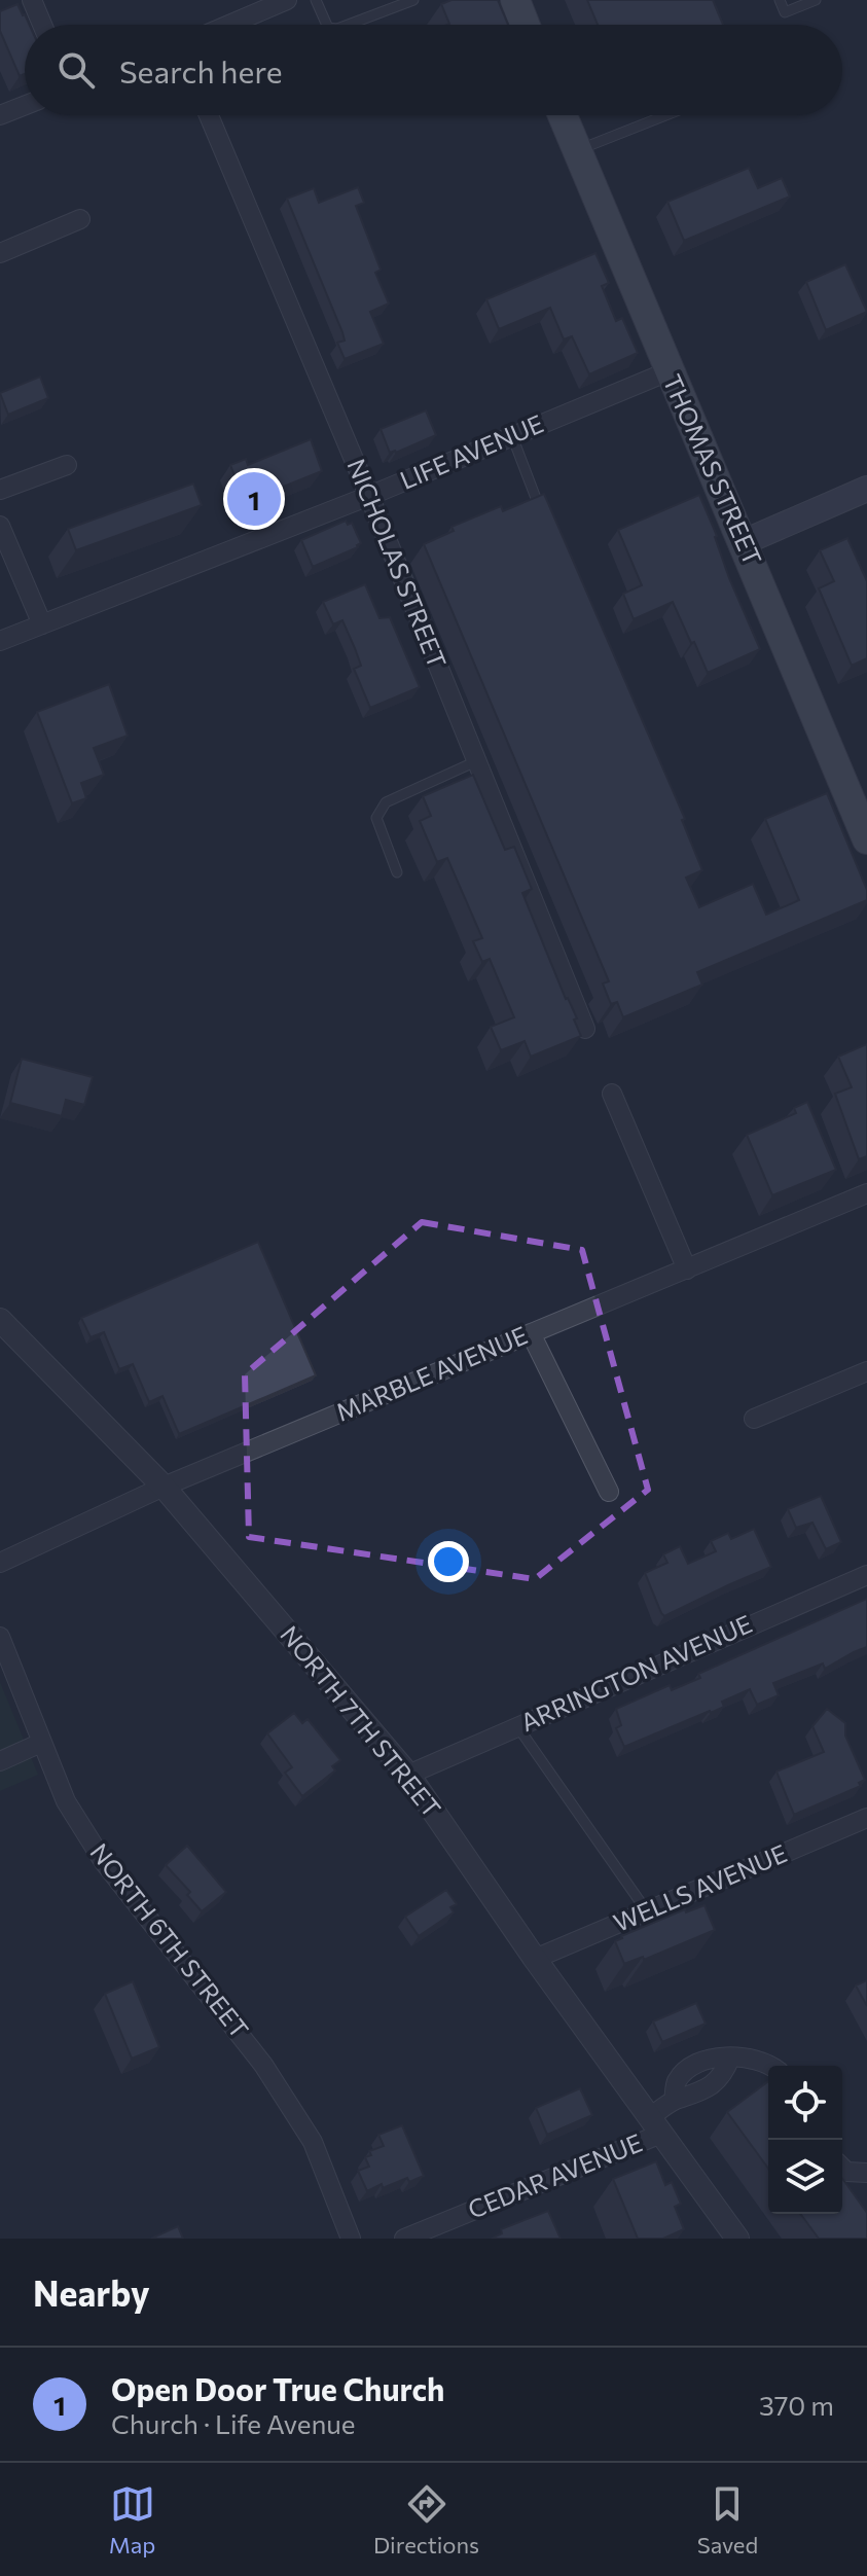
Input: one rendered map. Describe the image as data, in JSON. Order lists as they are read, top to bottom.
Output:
{
  "streets": {
    "main road": ["THOMAS STREET"],
    "street": [
      "LIFE AVENUE",
      "NICHOLAS STREET",
      "MARBLE AVENUE",
      "ARRINGTON AVENUE",
      "NORTH 7TH STREET",
      "WELLS AVENUE",
      "NORTH 6TH STREET",
      "CEDAR AVENUE"
    ]
  },
  "crossings": [
    ["LIFE AVENUE", "THOMAS STREET"],
    ["LIFE AVENUE", "NICHOLAS STREET"],
    ["MARBLE AVENUE", "NORTH 7TH STREET"],
    ["ARRINGTON AVENUE", "NORTH 7TH STREET"],
    ["NORTH 7TH STREET", "WELLS AVENUE"],
    ["NORTH 7TH STREET", "CEDAR AVENUE"]
  ],
  "page": {
    "search": "Search here",
    "pins": "1",
    "heading": "Nearby",
    "list": [
      {
        "mark": "1",
        "name": "Open Door True Church",
        "note": "Church · Life Avenue",
        "value": "370 m"
      }
    ],
    "nav": ["Map", "Directions", "Saved"]
  }
}
